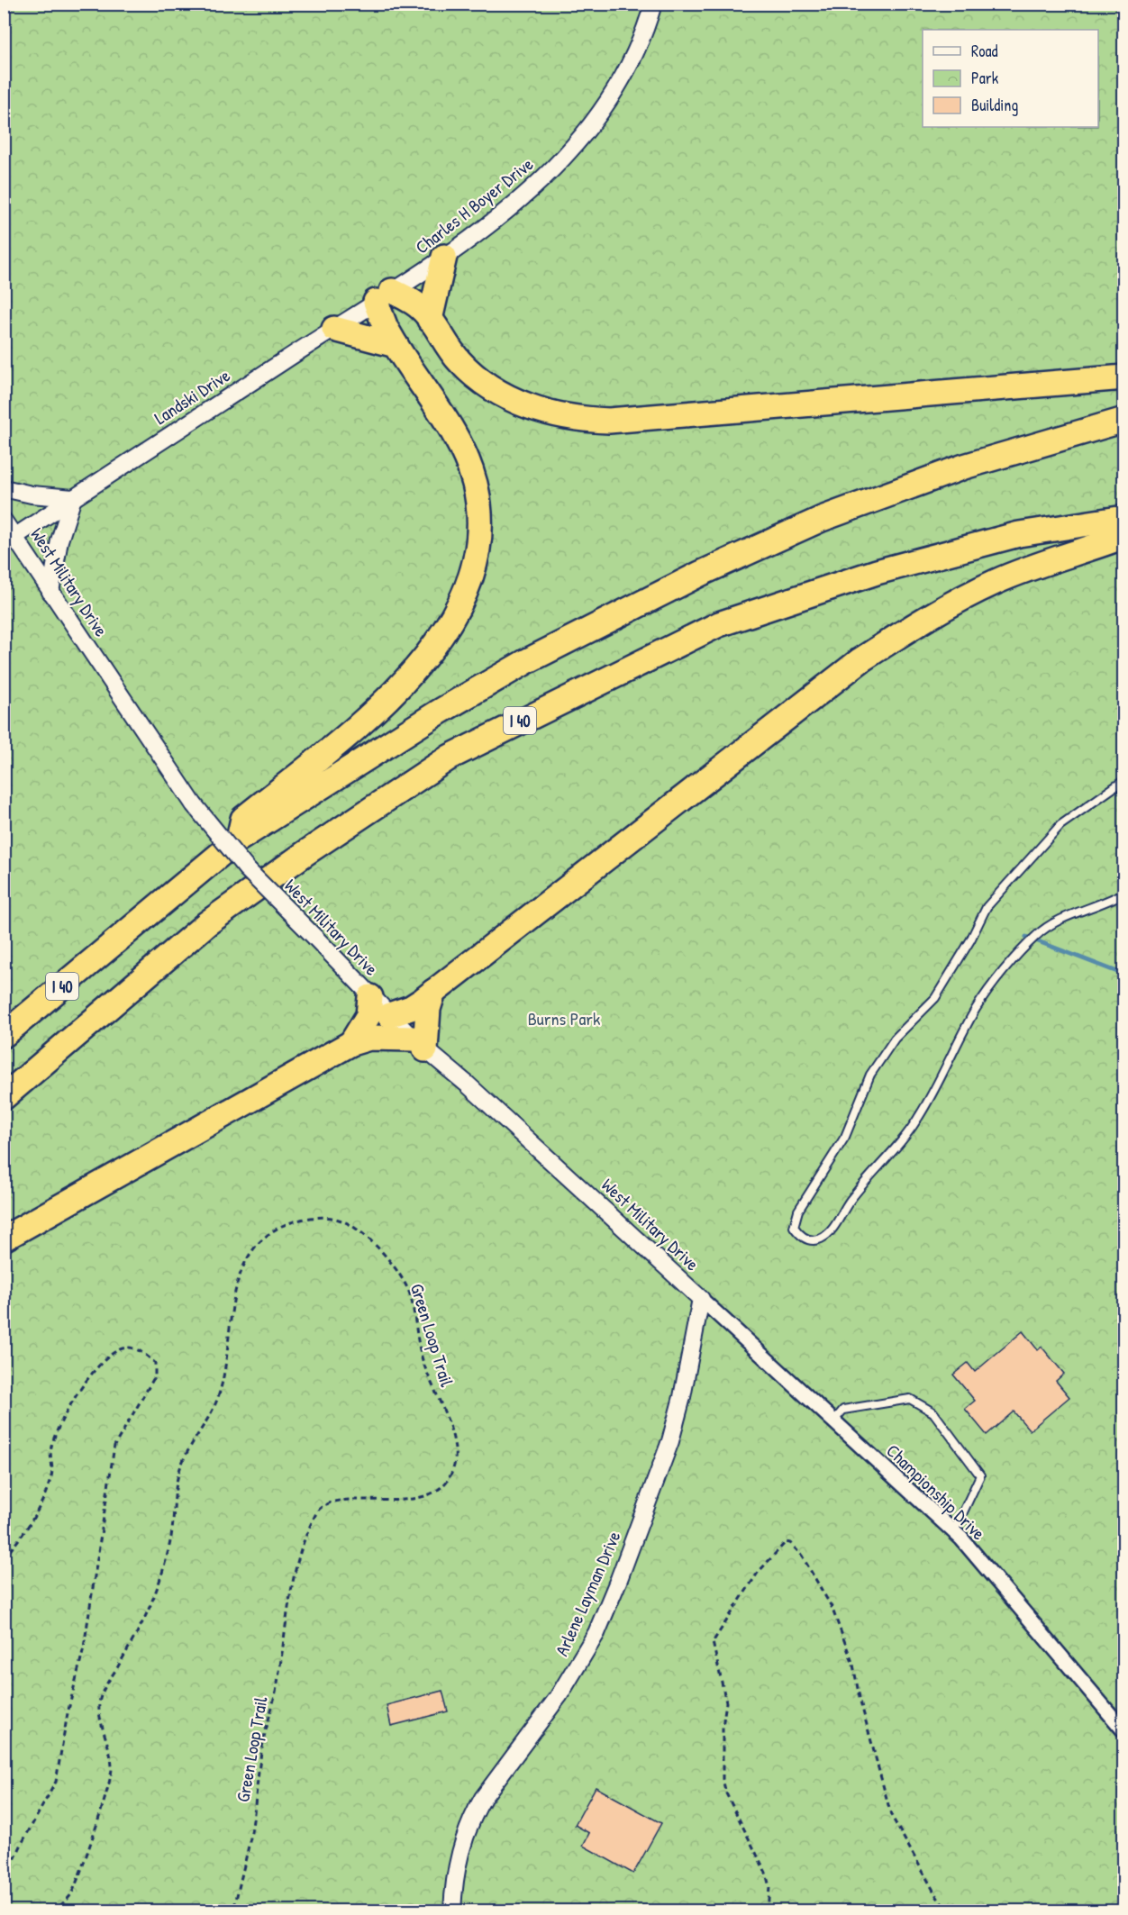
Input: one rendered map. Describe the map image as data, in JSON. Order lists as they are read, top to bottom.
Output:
{
  "streets": {
    "highway": ["I 40"],
    "street": [
      "Charles H Boyer Drive",
      "Landski Drive",
      "West Military Drive",
      "Championship Drive",
      "Arlene Layman Drive"
    ],
    "path": ["Green Loop Trail"]
  },
  "crossings": [
    ["Charles H Boyer Drive", "Landski Drive"],
    ["Landski Drive", "West Military Drive"],
    ["West Military Drive", "Championship Drive"],
    ["West Military Drive", "Arlene Layman Drive"],
    ["Championship Drive", "Arlene Layman Drive"]
  ],
  "parks": ["Burns Park"],
  "legend": ["Road", "Park", "Building"]
}
